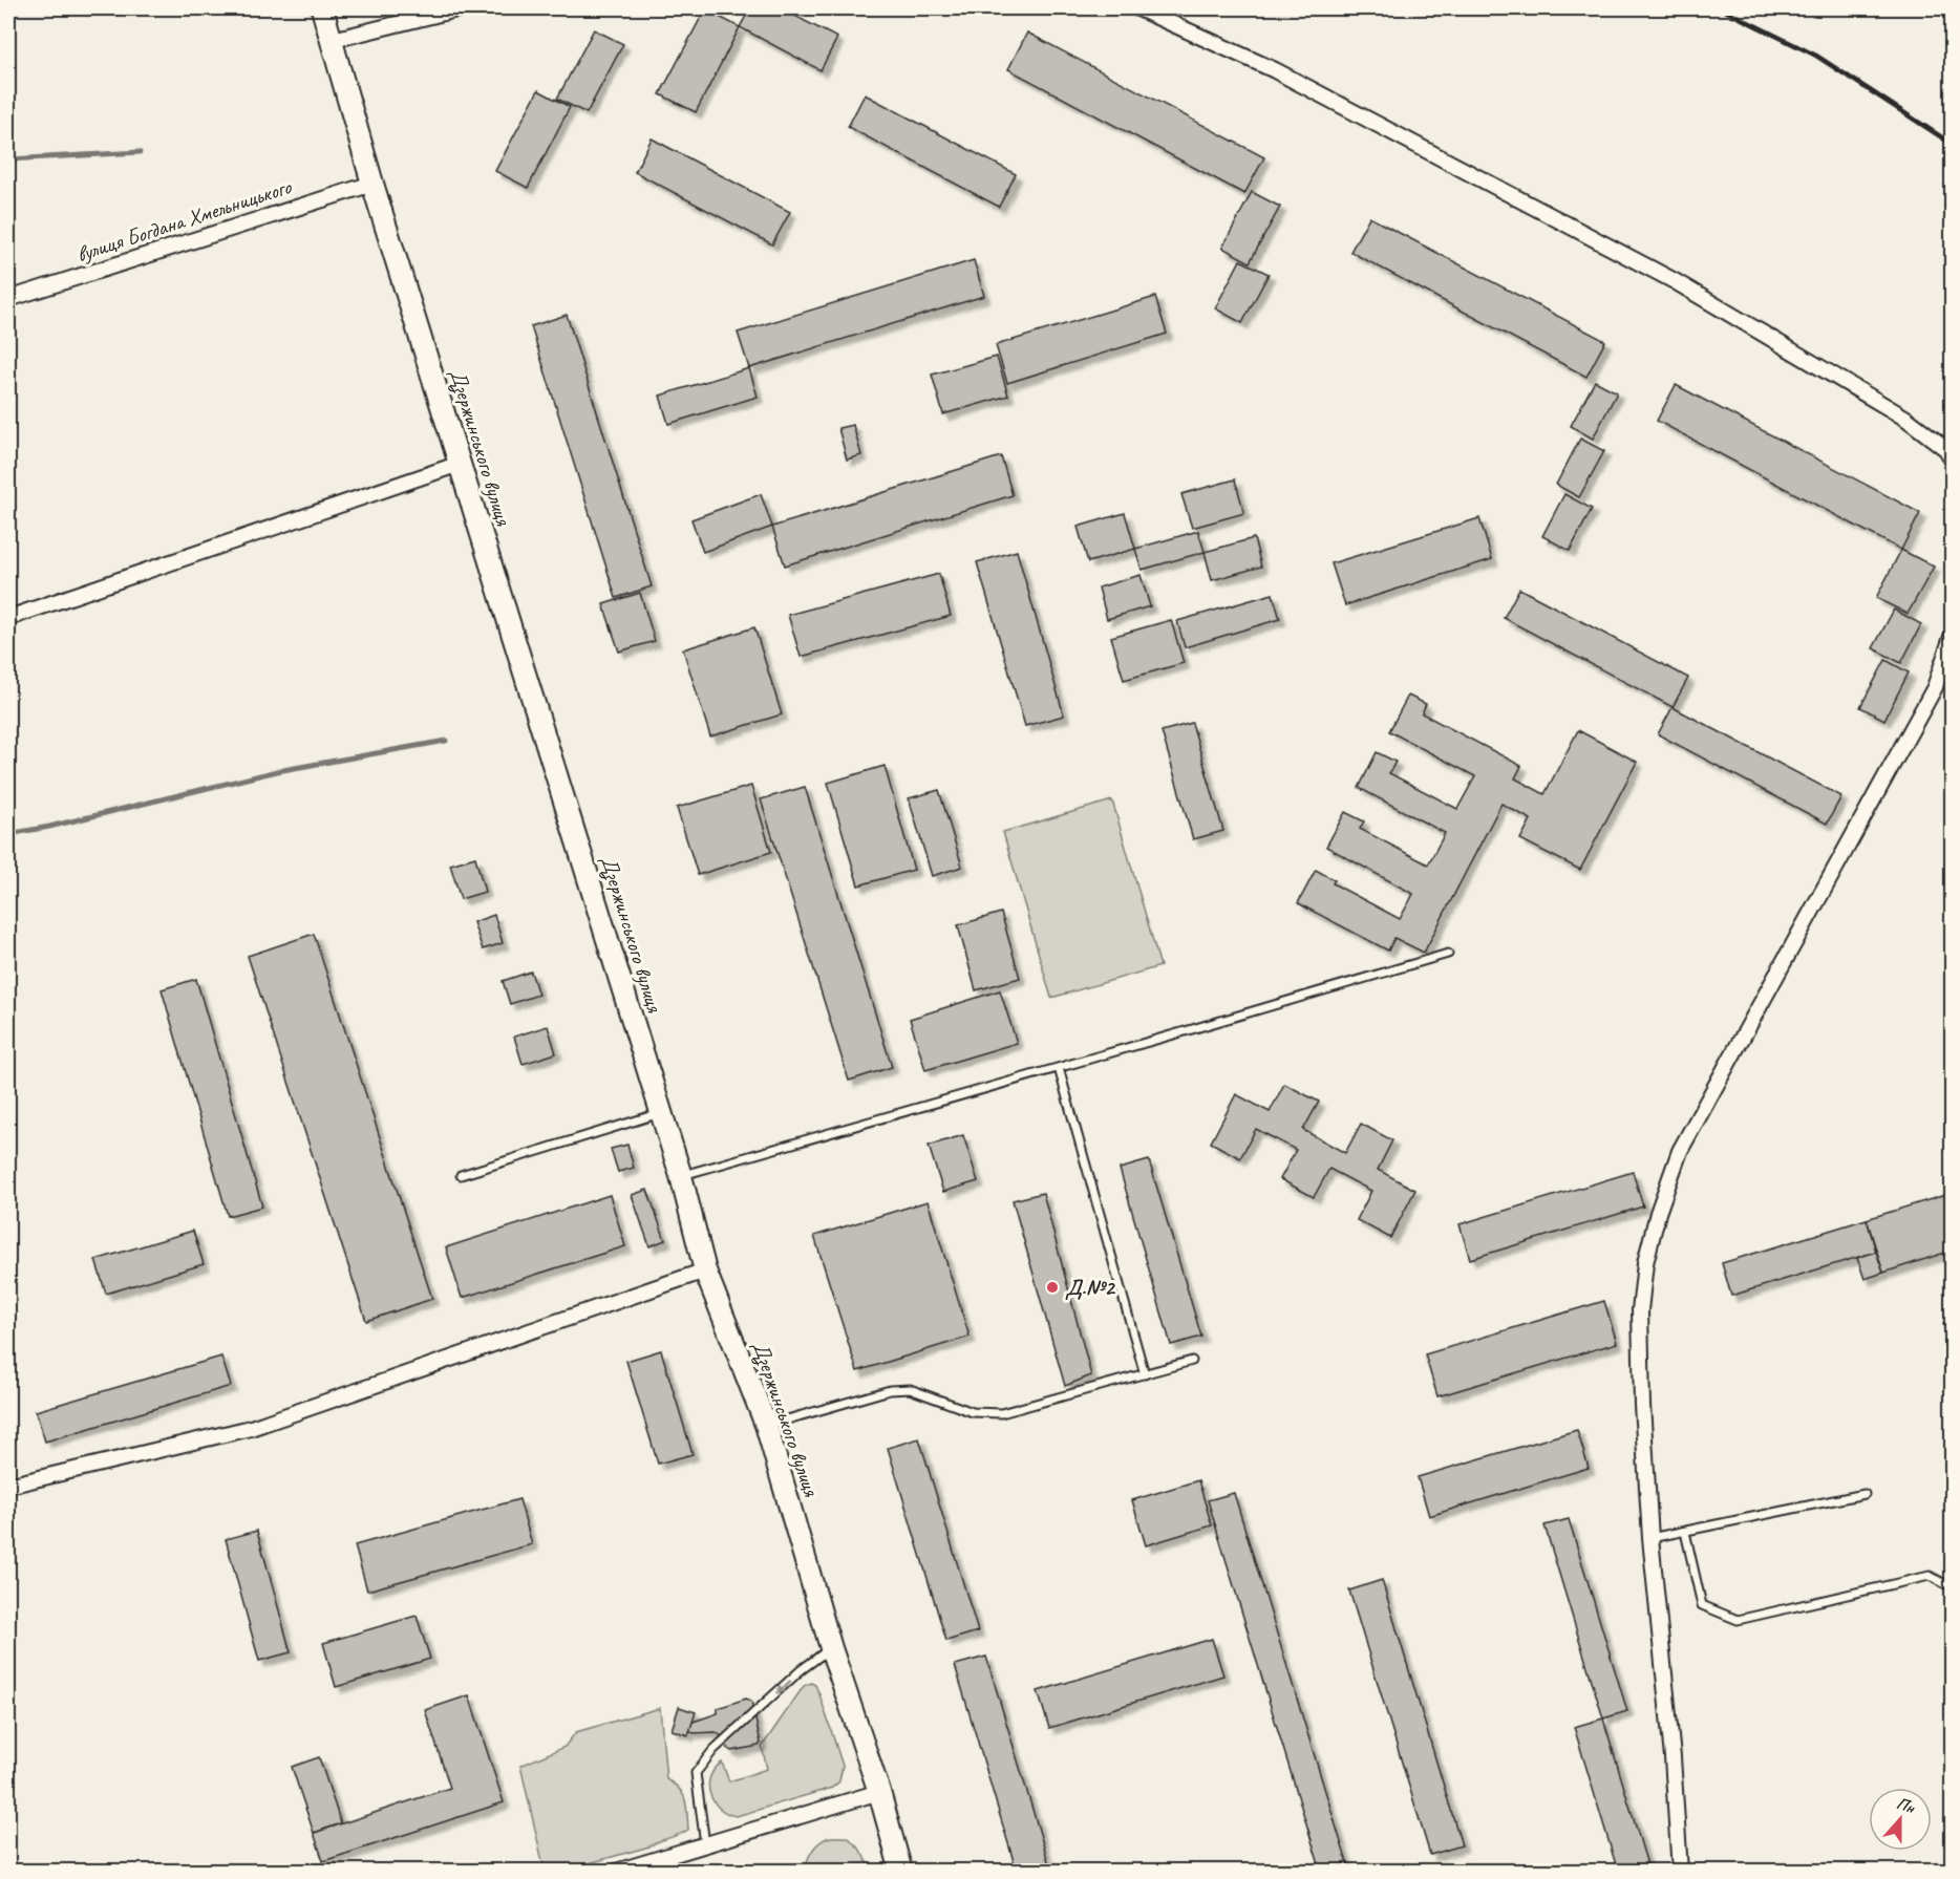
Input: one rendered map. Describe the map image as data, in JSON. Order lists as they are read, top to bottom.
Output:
{
  "streets": {
    "main road": ["Дзержинського вулиця"],
    "street": ["вулиця Богдана Хмельницького"]
  },
  "crossings": [
    ["вулиця Богдана Хмельницького", "Дзержинського вулиця"]
  ],
  "places": ["Д.№2"],
  "north": "top"
}
